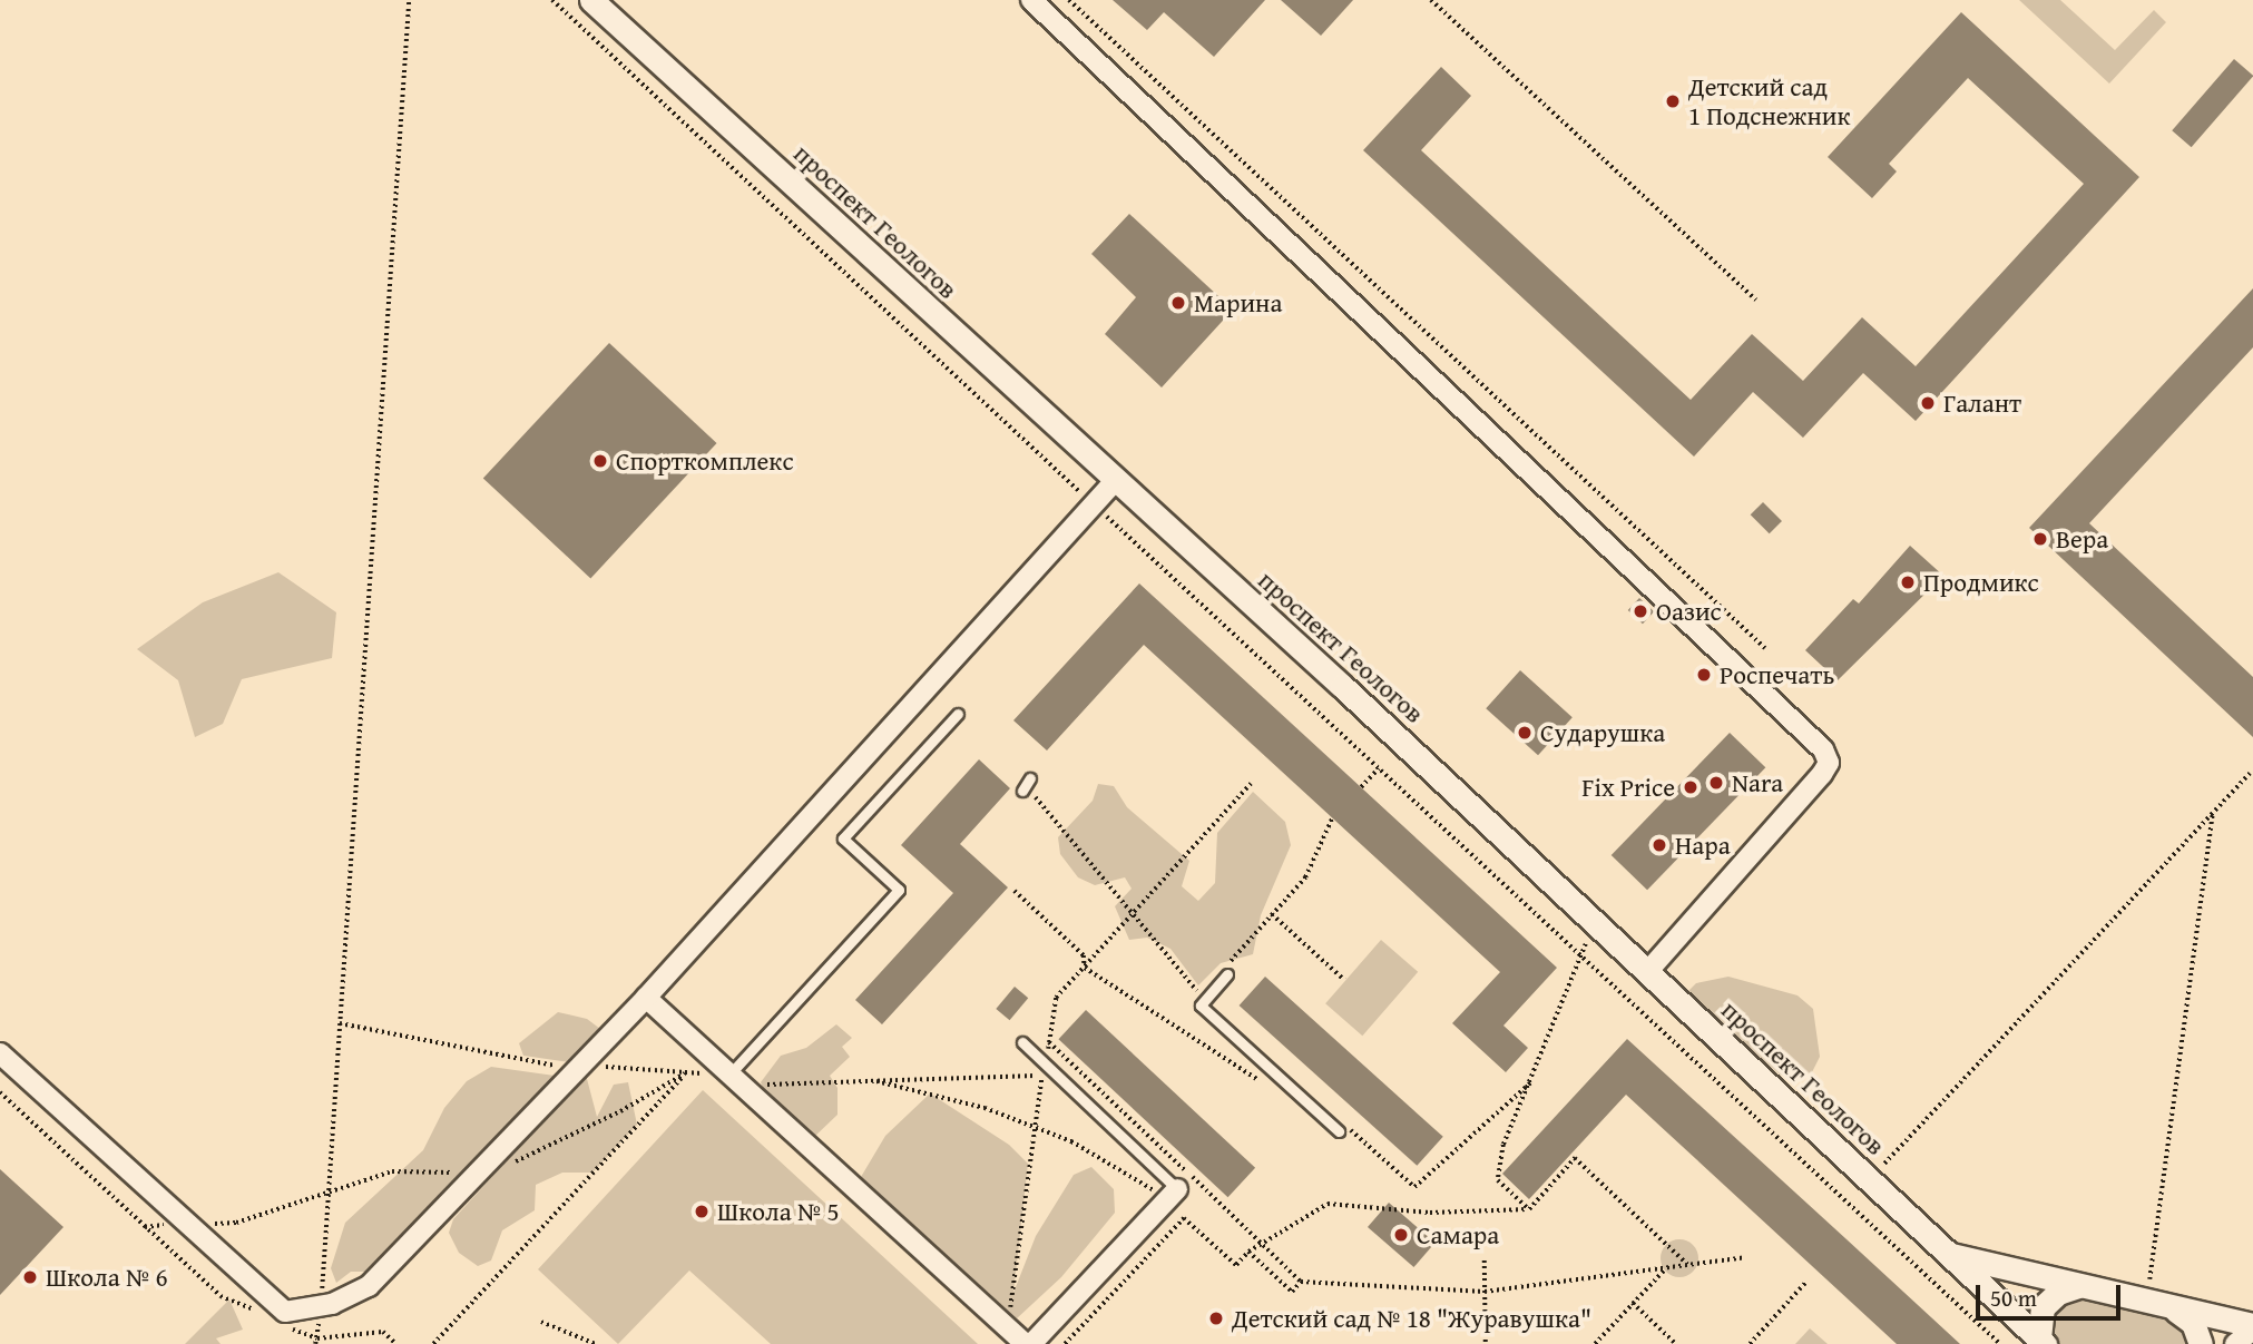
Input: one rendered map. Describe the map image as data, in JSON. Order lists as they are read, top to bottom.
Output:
{
  "streets": {
    "street": ["проспект Геологов"]
  },
  "places": [
    "Детский сад 1 Подснежник",
    "Марина",
    "Галант",
    "Спорткомплекс",
    "Вера",
    "Продмикс",
    "Оазис",
    "Роспечать",
    "Сударушка",
    "Nara",
    "Fix Price",
    "Нара",
    "Школа № 5",
    "Самара",
    "Школа № 6",
    "Детский сад № 18 \"Журавушка\""
  ],
  "scale_bar": "50 m"
}
